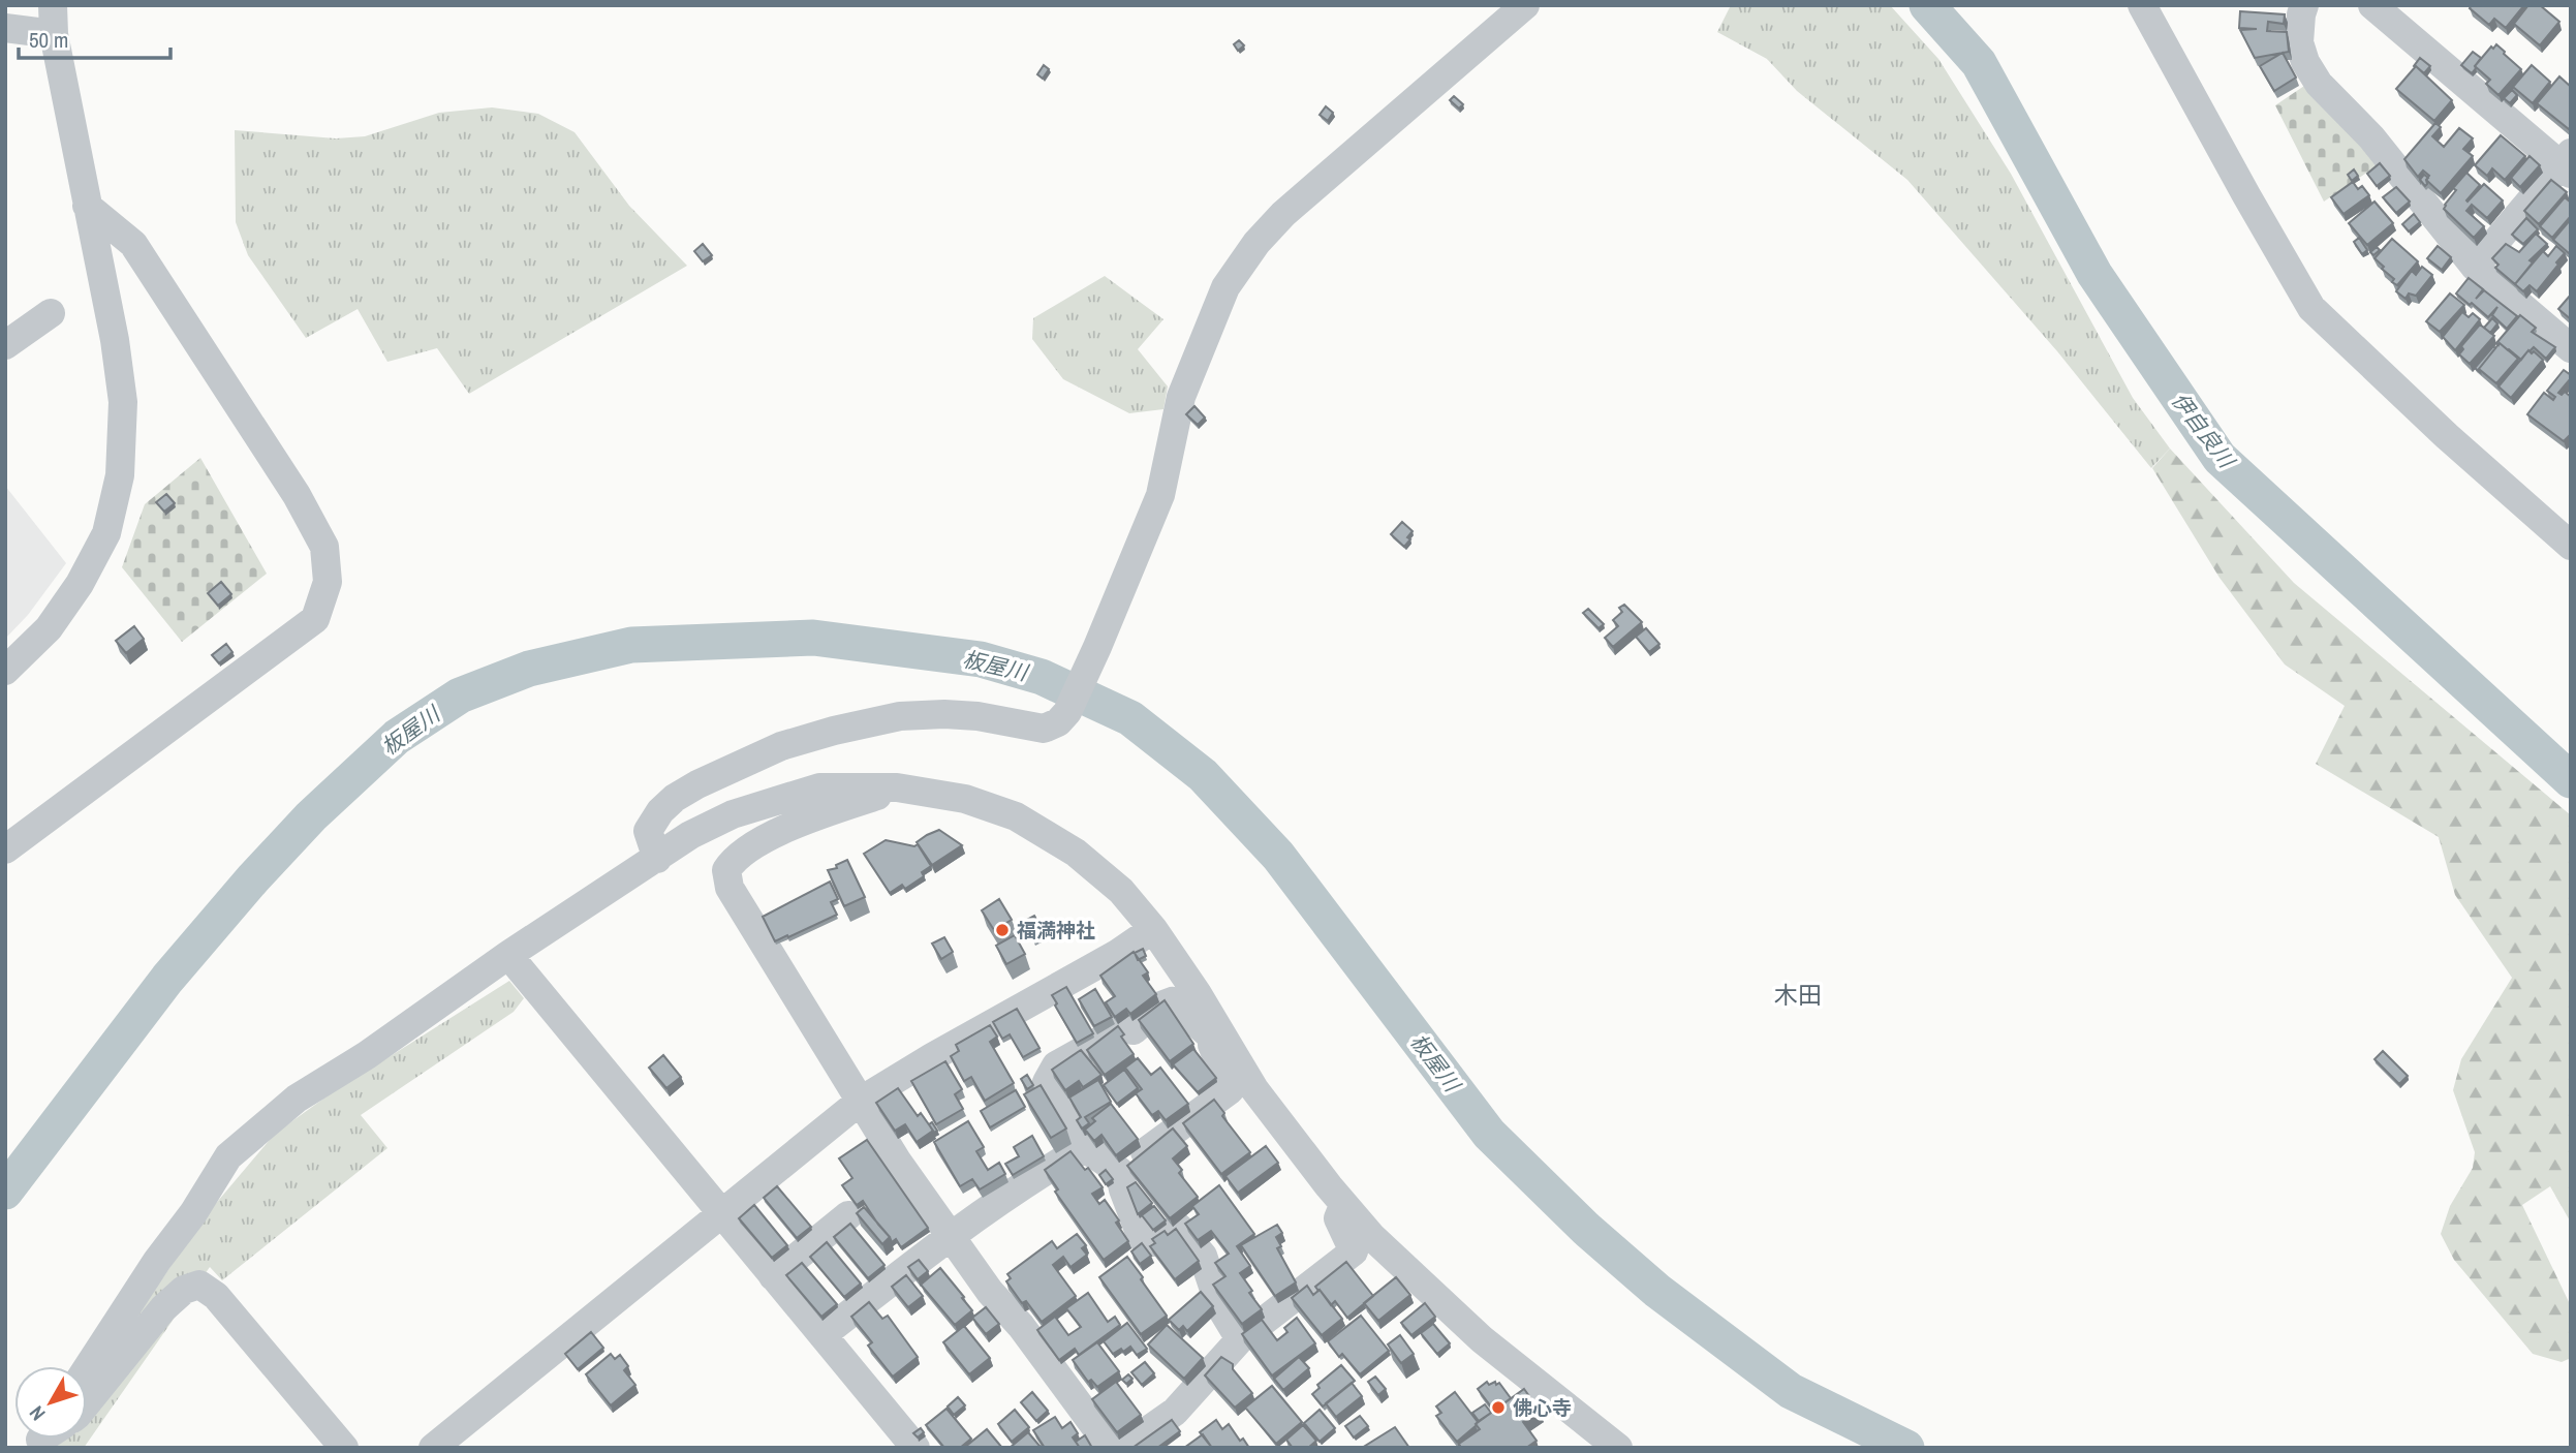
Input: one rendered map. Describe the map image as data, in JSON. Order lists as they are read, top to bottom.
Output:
{
  "districts": ["木田"],
  "water": ["伊自良川", "板屋川"],
  "places": ["福満神社", "佛心寺"],
  "scale_bar": "50 m",
  "north": "bottom left"
}
